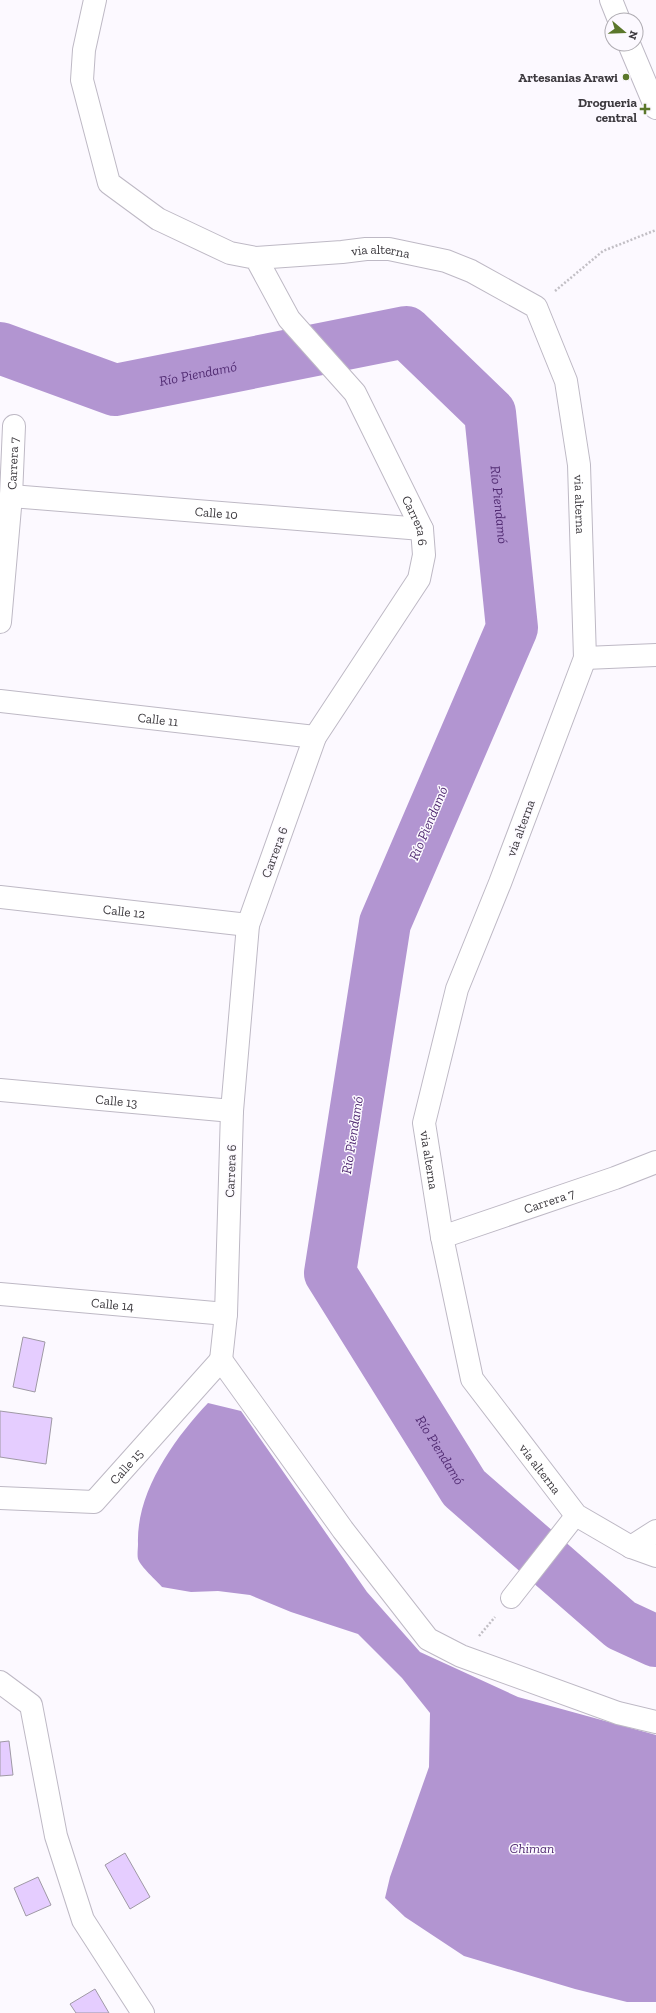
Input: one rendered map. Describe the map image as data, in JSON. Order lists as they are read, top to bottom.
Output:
{
  "streets": {
    "street": [
      "via alterna",
      "Carrera 7",
      "Calle 10",
      "Carrera 6",
      "Calle 11",
      "Calle 12",
      "Calle 13",
      "Calle 14",
      "Calle 15"
    ]
  },
  "crossings": [
    ["via alterna", "Carrera 7"],
    ["via alterna", "Carrera 6"],
    ["Carrera 7", "Calle 10"],
    ["Calle 10", "Carrera 6"],
    ["Carrera 6", "Calle 11"],
    ["Carrera 6", "Calle 12"],
    ["Carrera 6", "Calle 13"],
    ["Carrera 6", "Calle 14"],
    ["Carrera 6", "Calle 15"]
  ],
  "water": ["Río Piendamó", "Chiman"],
  "places": {
    "other": ["Artesanias Arawi"],
    "health": ["Drogueria central"]
  },
  "north": "right"
}
